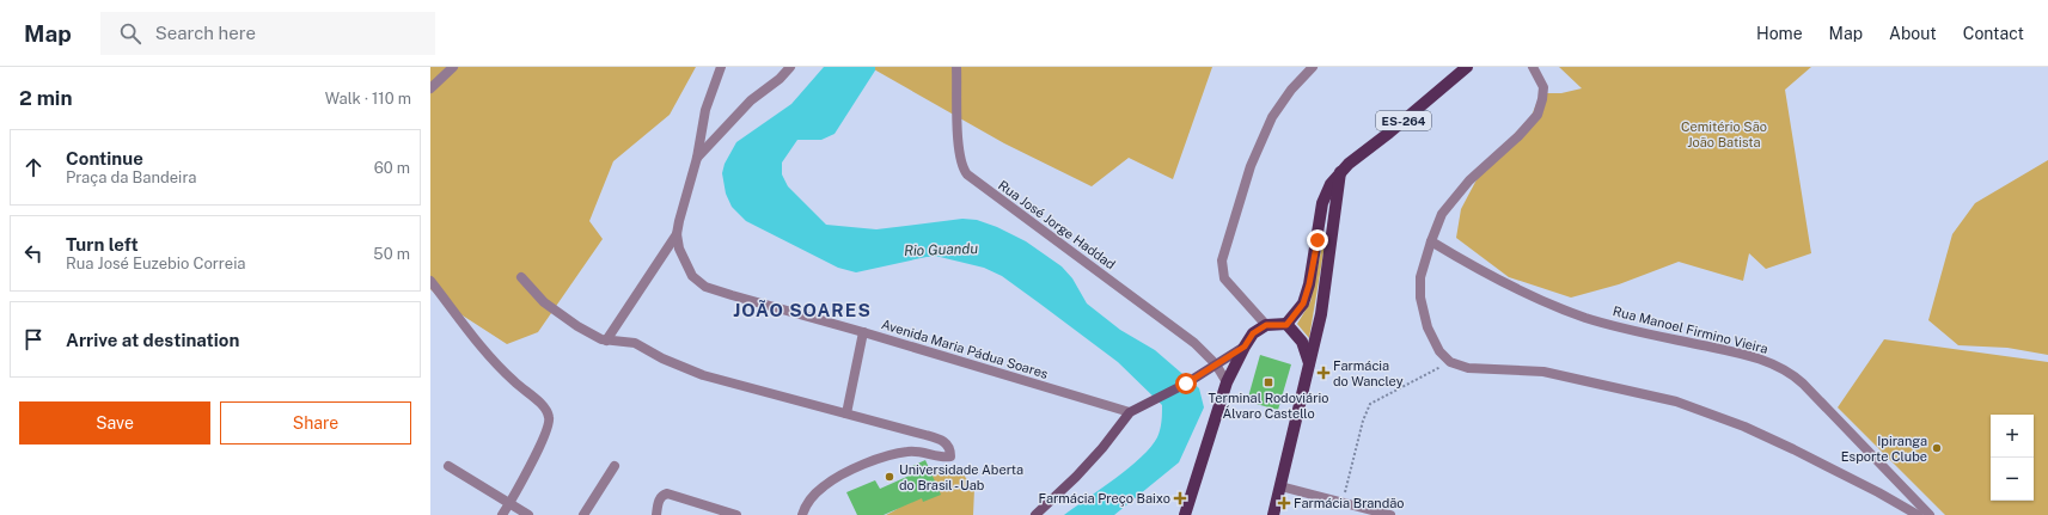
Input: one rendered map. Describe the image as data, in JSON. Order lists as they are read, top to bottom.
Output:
{
  "streets": {
    "main road": ["ES-264"],
    "street": ["Rua José Jorge Haddad", "Rua Manoel Firmino Vieira", "Avenida Maria Pádua Soares"]
  },
  "districts": ["JOÃO SOARES"],
  "water": ["Rio Guandu"],
  "parks": ["Cemitério São João Batista"],
  "places": {
    "health": ["Farmácia do Wancley", "Farmácia Preço Baixo", "Farmácia Brandão"],
    "transit": ["Terminal Rodoviário Álvaro Castello"],
    "other": ["Ipiranga Esporte Clube", "Universidade Aberta do Brasil - Uab"]
  },
  "page": {
    "header": "Map",
    "search": "Search here",
    "nav": [
      "Home",
      "Map",
      "About",
      "Contact"
    ],
    "heading": ["2 min", "Walk · 110 m"],
    "list": [
      ["Continue", "Praça da Bandeira", "60 m"],
      ["Turn left", "Rua José Euzebio Correia", "50 m"],
      "Arrive at destination"
    ],
    "buttons": ["Save", "Share"],
    "map_buttons": ["+", "−"]
  }
}
